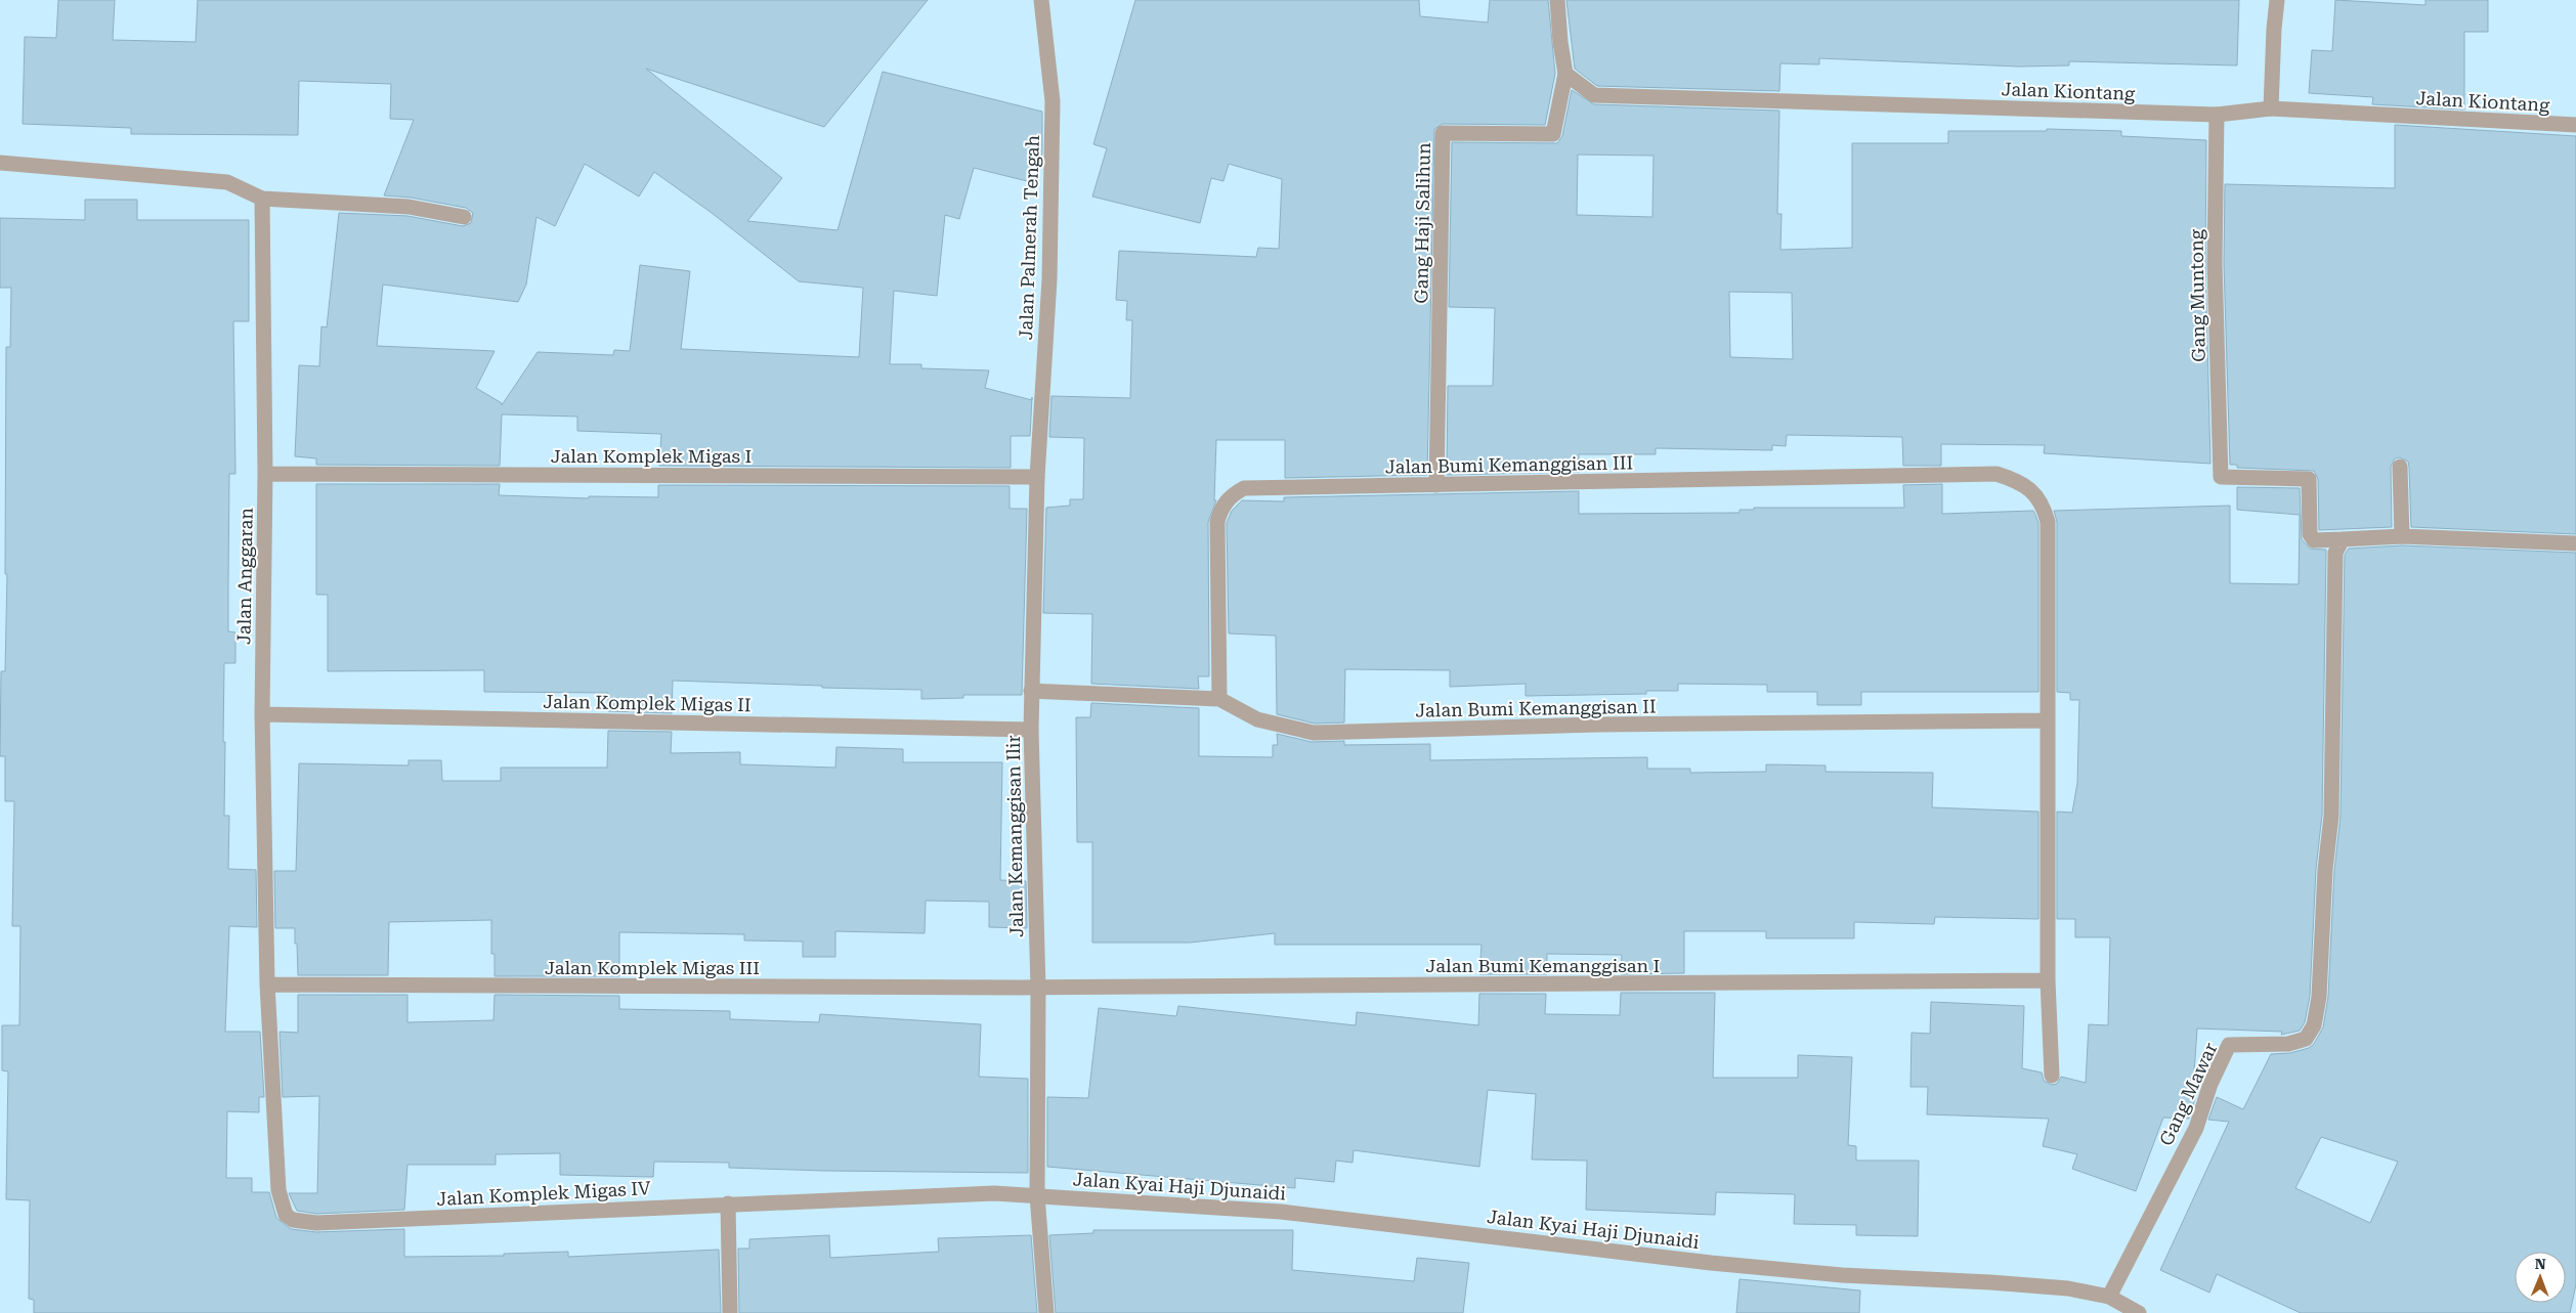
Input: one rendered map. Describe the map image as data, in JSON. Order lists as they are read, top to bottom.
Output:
{
  "streets": {
    "street": [
      "Jalan Kiontang",
      "Gang Haji Salihun",
      "Jalan Palmerah Tengah",
      "Gang Muntong",
      "Jalan Komplek Migas I",
      "Jalan Bumi Kemanggisan III",
      "Jalan Anggaran",
      "Jalan Komplek Migas II",
      "Jalan Bumi Kemanggisan II",
      "Jalan Kemanggisan Ilir",
      "Jalan Bumi Kemanggisan I",
      "Jalan Komplek Migas III",
      "Gang Mawar",
      "Jalan Kyai Haji Djunaidi",
      "Jalan Komplek Migas IV"
    ]
  },
  "crossings": [
    ["Jalan Kiontang", "Gang Haji Salihun"],
    ["Jalan Kiontang", "Gang Muntong"],
    ["Gang Haji Salihun", "Jalan Bumi Kemanggisan III"],
    ["Jalan Palmerah Tengah", "Jalan Komplek Migas I"],
    ["Jalan Palmerah Tengah", "Jalan Kemanggisan Ilir"],
    ["Gang Muntong", "Gang Mawar"],
    ["Jalan Komplek Migas I", "Jalan Anggaran"],
    ["Jalan Komplek Migas I", "Jalan Kemanggisan Ilir"],
    ["Jalan Bumi Kemanggisan III", "Jalan Bumi Kemanggisan II"],
    ["Jalan Anggaran", "Jalan Komplek Migas II"],
    ["Jalan Anggaran", "Jalan Komplek Migas III"],
    ["Jalan Anggaran", "Jalan Komplek Migas IV"],
    ["Jalan Komplek Migas II", "Jalan Kemanggisan Ilir"],
    ["Jalan Bumi Kemanggisan II", "Jalan Kemanggisan Ilir"],
    ["Jalan Kemanggisan Ilir", "Jalan Bumi Kemanggisan I"],
    ["Jalan Kemanggisan Ilir", "Jalan Komplek Migas III"],
    ["Jalan Kemanggisan Ilir", "Jalan Kyai Haji Djunaidi"],
    ["Jalan Kemanggisan Ilir", "Jalan Komplek Migas IV"],
    ["Jalan Bumi Kemanggisan I", "Jalan Komplek Migas III"],
    ["Jalan Komplek Migas III", "Jalan Komplek Migas IV"],
    ["Gang Mawar", "Jalan Kyai Haji Djunaidi"],
    ["Jalan Kyai Haji Djunaidi", "Jalan Komplek Migas IV"]
  ],
  "north": "top"
}
